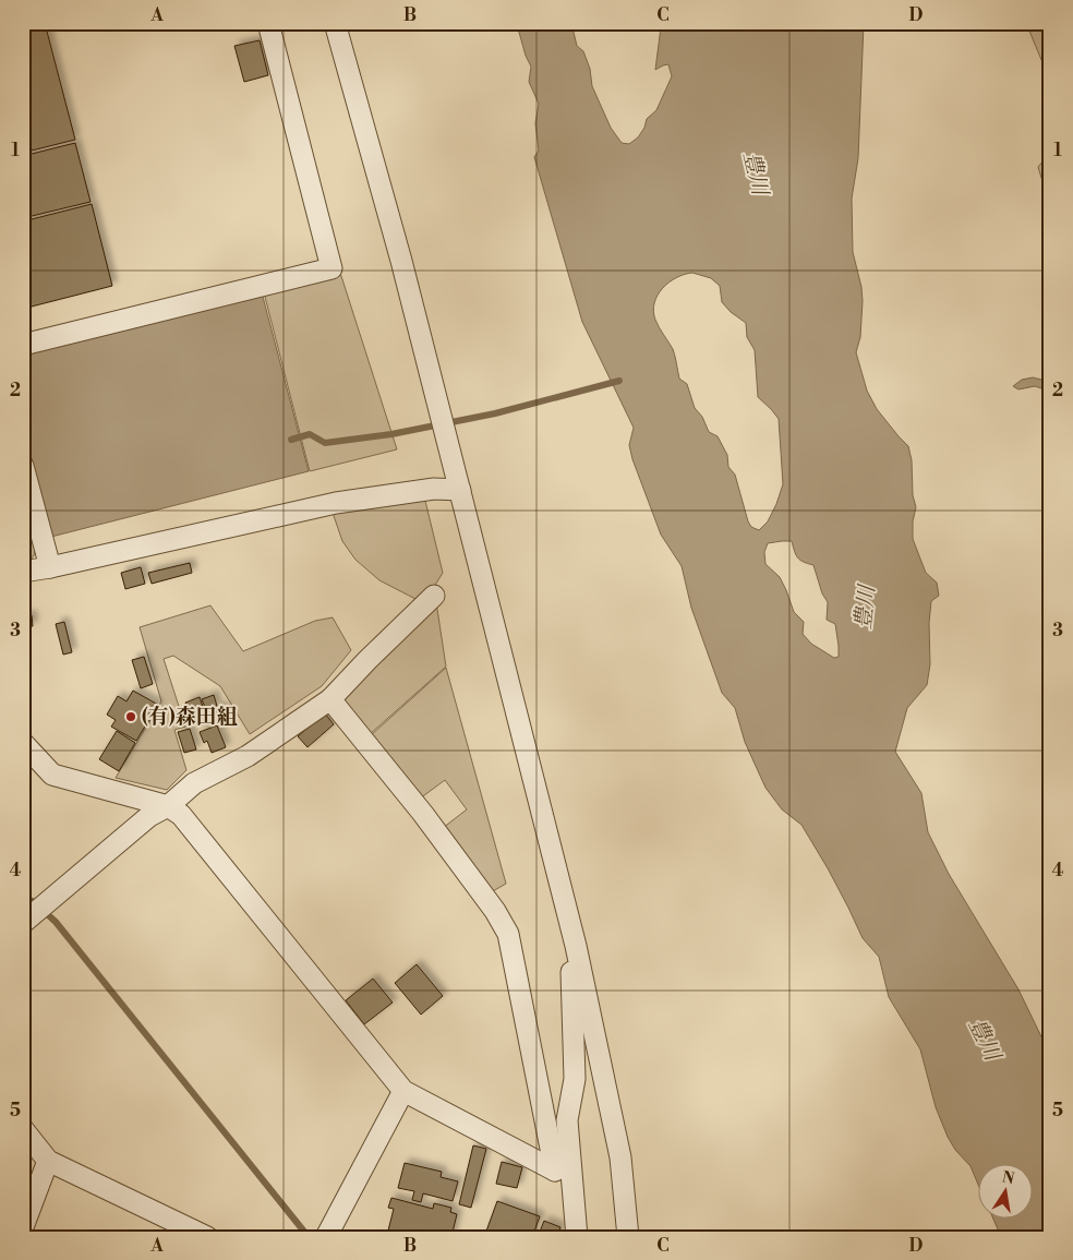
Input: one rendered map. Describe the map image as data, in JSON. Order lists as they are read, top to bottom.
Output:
{
  "water": ["豊川"],
  "places": ["(有)森田組"],
  "north": "top",
  "grid": {
    "columns": [
      "A",
      "B",
      "C",
      "D"
    ],
    "rows": [
      "1",
      "2",
      "3",
      "4",
      "5"
    ]
  }
}
